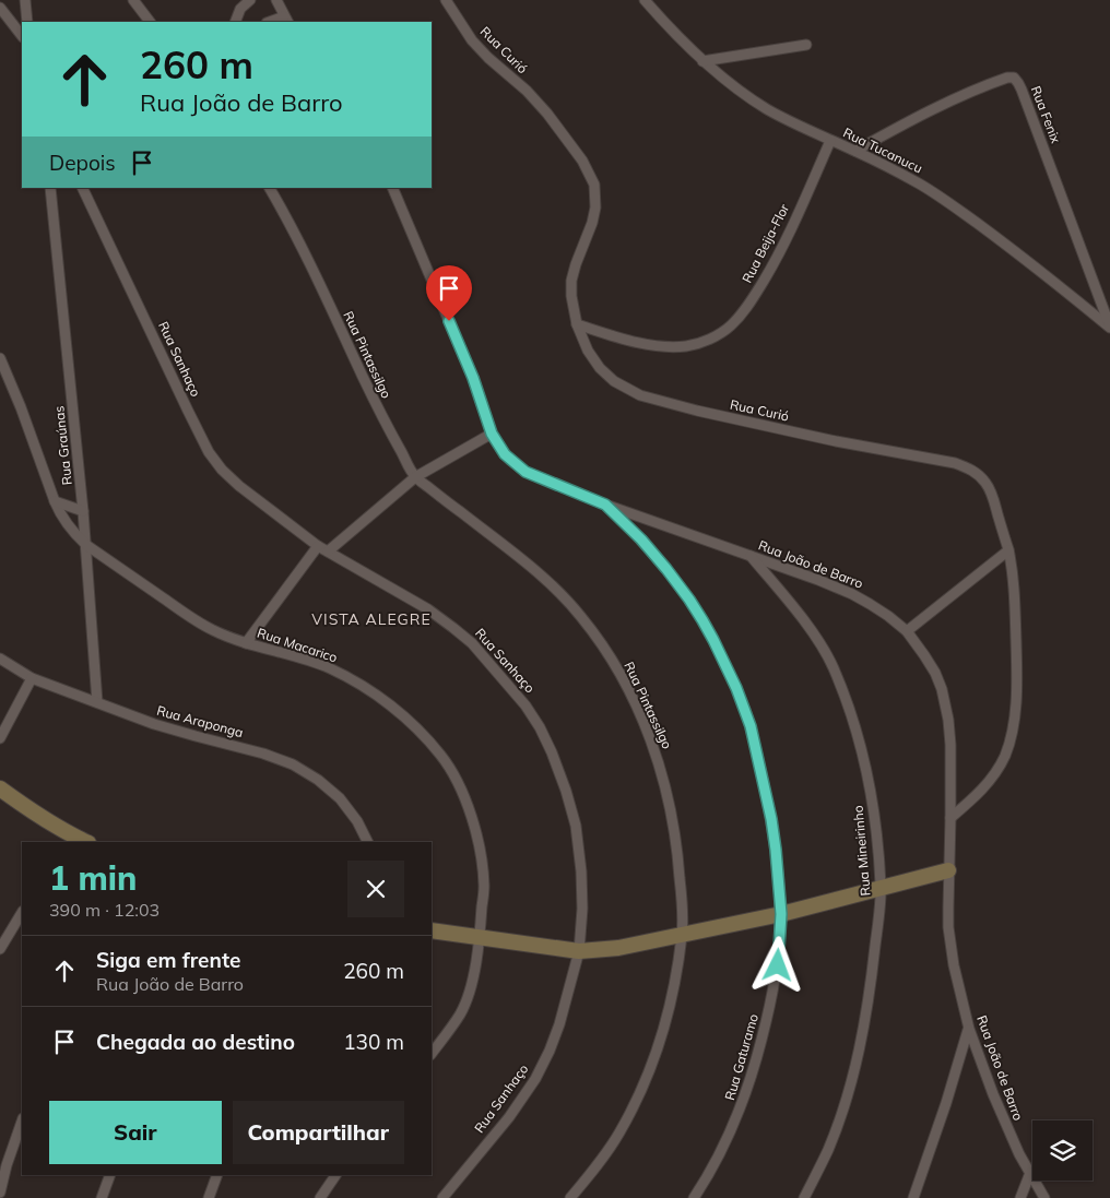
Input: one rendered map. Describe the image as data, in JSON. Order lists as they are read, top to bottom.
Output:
{
  "streets": {
    "street": [
      "Rua Curió",
      "Rua Fenix",
      "Rua Tucanucu",
      "Rua Beija-Flor",
      "Rua Pintassilgo",
      "Rua Sanhaço",
      "Rua Graúnas",
      "Rua João de Barro",
      "Rua Macarico",
      "Rua Araponga",
      "Rua Mineirinho",
      "Rua Gaturamo"
    ]
  },
  "crossings": [
    ["Rua Curió", "Rua Beija-Flor"],
    ["Rua Curió", "Rua João de Barro"],
    ["Rua Fenix", "Rua Tucanucu"],
    ["Rua Tucanucu", "Rua Beija-Flor"],
    ["Rua Graúnas", "Rua Macarico"],
    ["Rua Graúnas", "Rua Araponga"],
    ["Rua João de Barro", "Rua Mineirinho"],
    ["Rua João de Barro", "Rua Gaturamo"]
  ],
  "districts": ["VISTA ALEGRE"],
  "page": {
    "turn": ["260 m", "Rua João de Barro"],
    "then": "Depois",
    "heading": ["1 min", "390 m · 12:03"],
    "list": [
      {
        "name": "Siga em frente",
        "note": "Rua João de Barro",
        "value": "260 m"
      },
      {
        "name": "Chegada ao destino",
        "value": "130 m"
      }
    ],
    "buttons": ["Sair", "Compartilhar"]
  }
}
